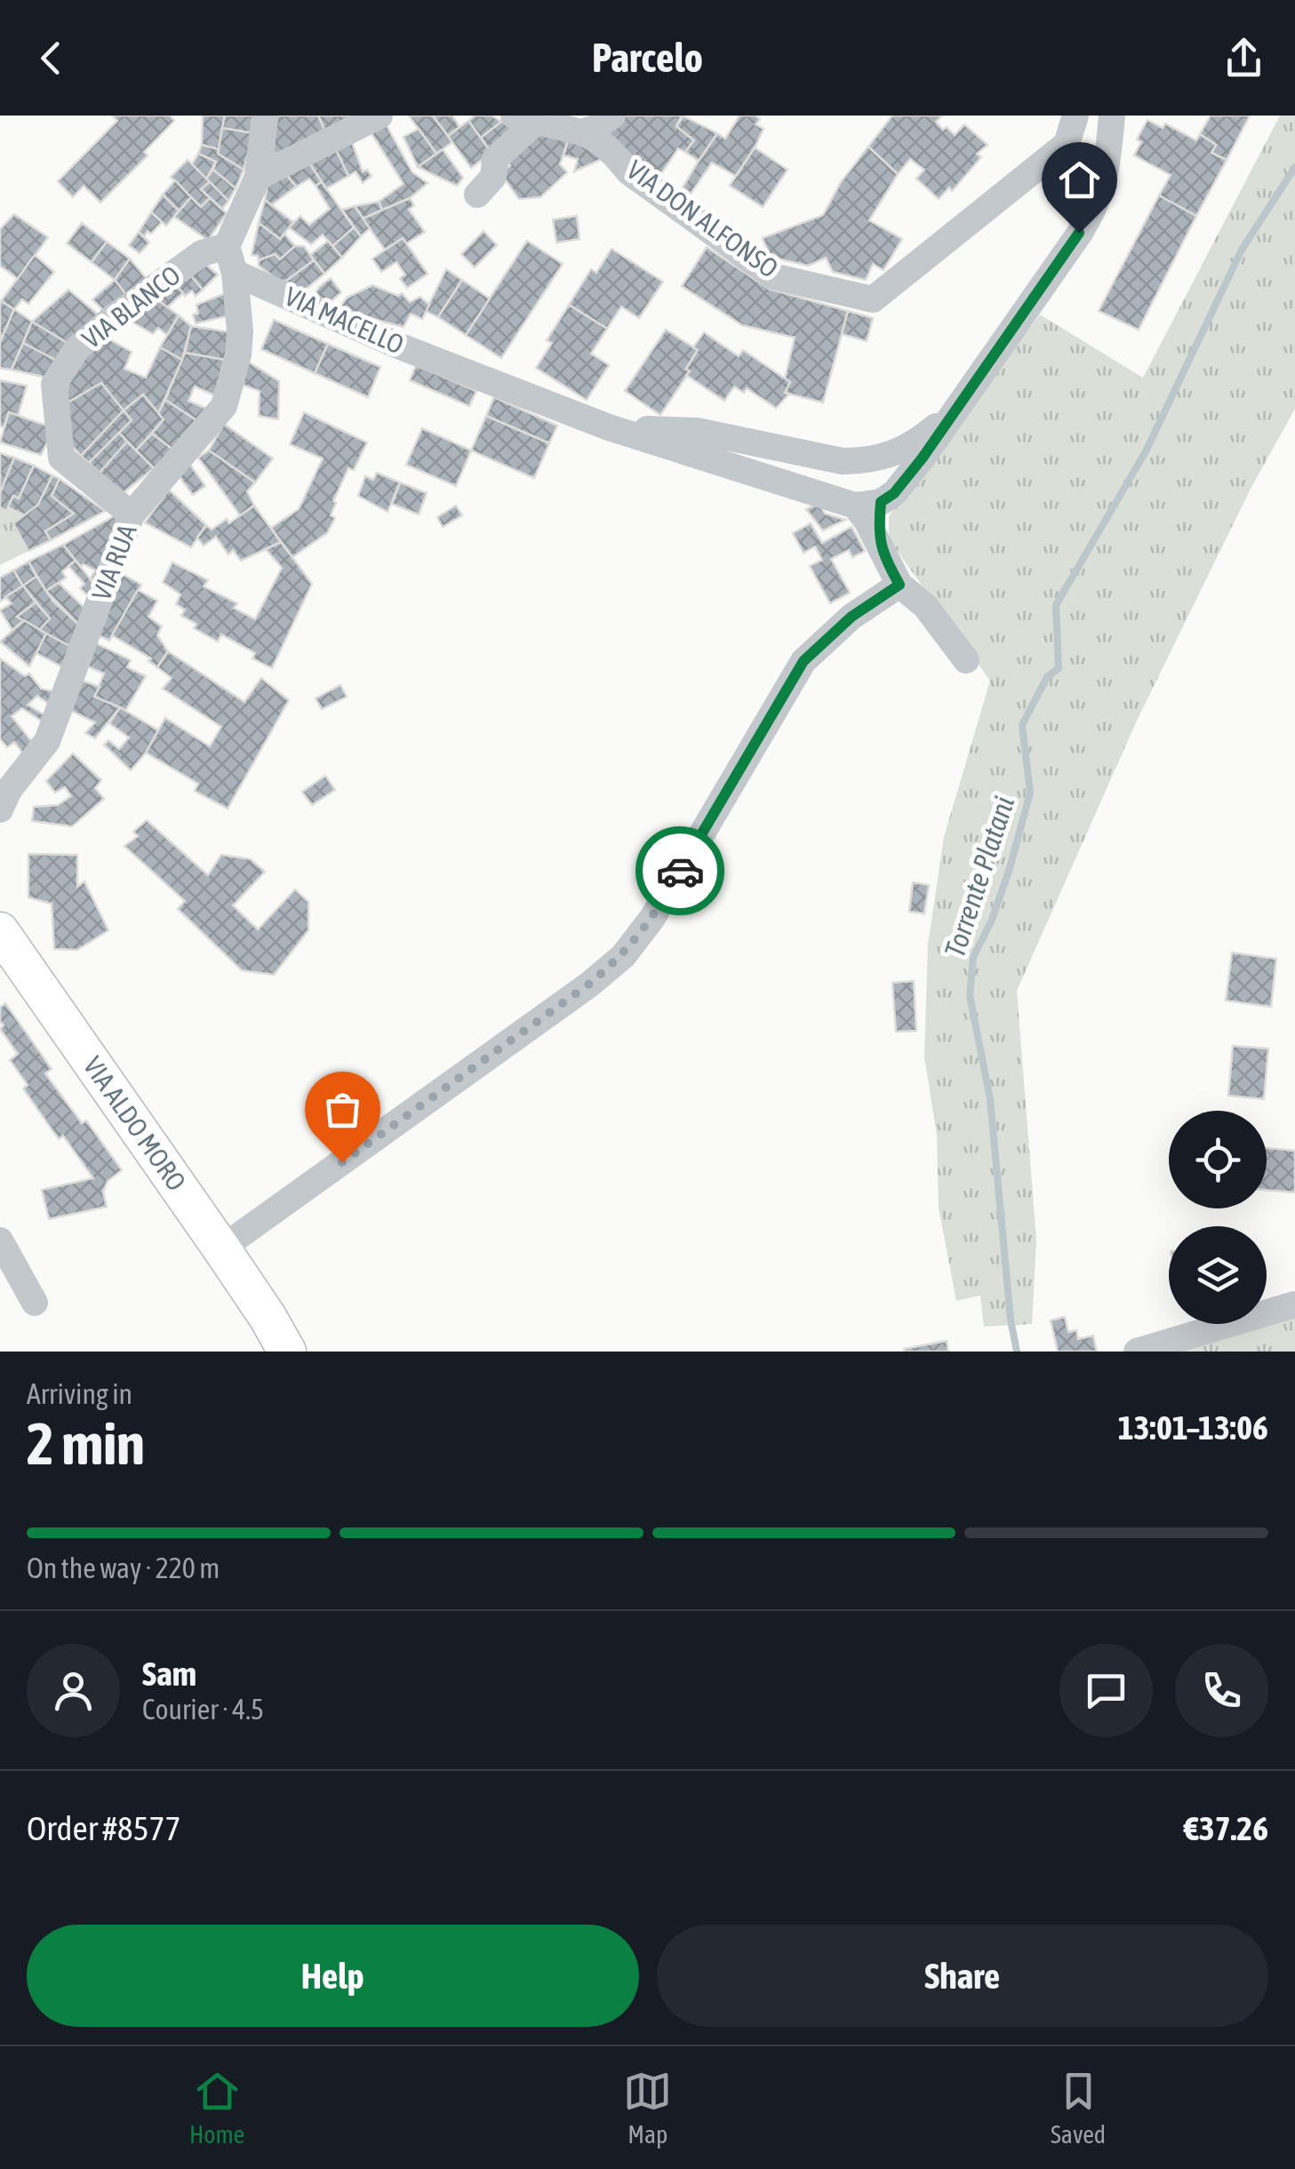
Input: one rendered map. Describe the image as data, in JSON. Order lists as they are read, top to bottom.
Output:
{
  "streets": {
    "street": [
      "VIA DON ALFONSO",
      "VIA BLANCO",
      "VIA MACELLO",
      "VIA RUA",
      "VIA ALDO MORO"
    ]
  },
  "crossings": [
    ["VIA BLANCO", "VIA RUA"],
    ["VIA MACELLO", "VIA RUA"]
  ],
  "water": ["Torrente Platani"],
  "page": {
    "header": "Parcelo",
    "heading": ["2 min", "Arriving in", "13:01–13:06"],
    "panel": [
      "Sam",
      "Courier · 4.5",
      "Order #8577",
      "€37.26"
    ],
    "bar": "On the way · 220 m",
    "buttons": ["Help", "Share"],
    "tabs": ["Home", "Map", "Saved"]
  }
}
